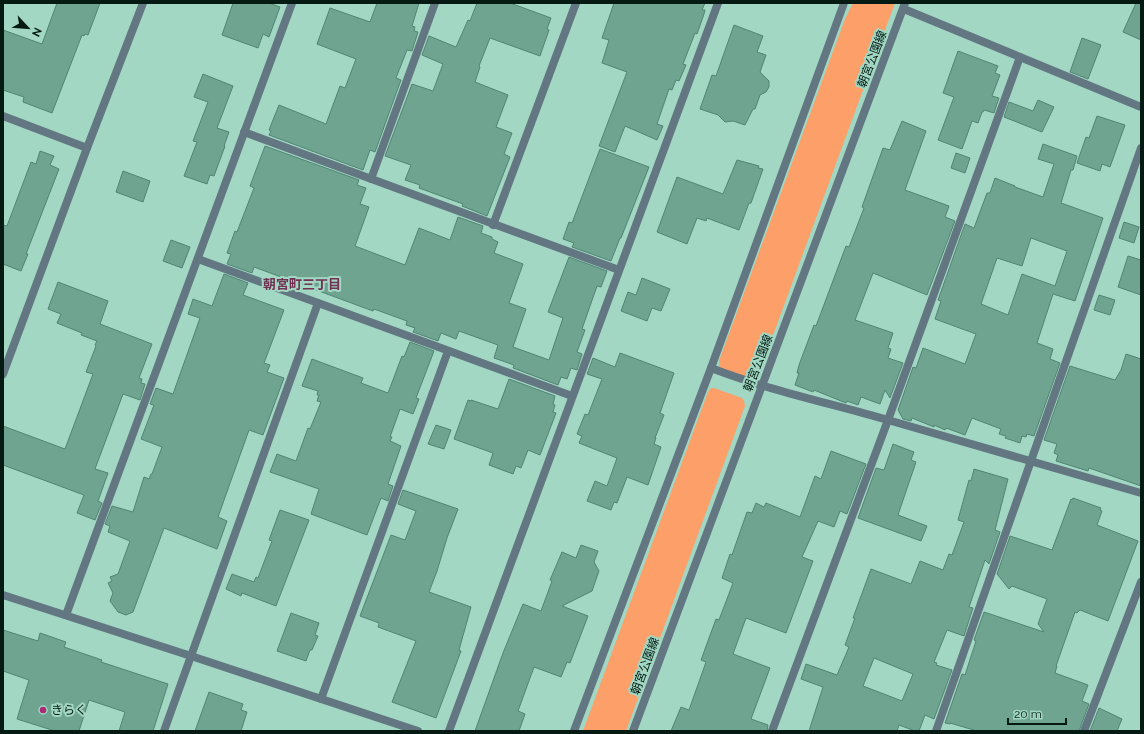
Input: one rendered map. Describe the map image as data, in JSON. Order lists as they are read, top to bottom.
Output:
{
  "streets": {
    "street": ["朝宮公園線"]
  },
  "districts": ["朝宮町三丁目"],
  "places": ["きらく"],
  "scale_bar": "20 m",
  "north": "bottom right"
}
